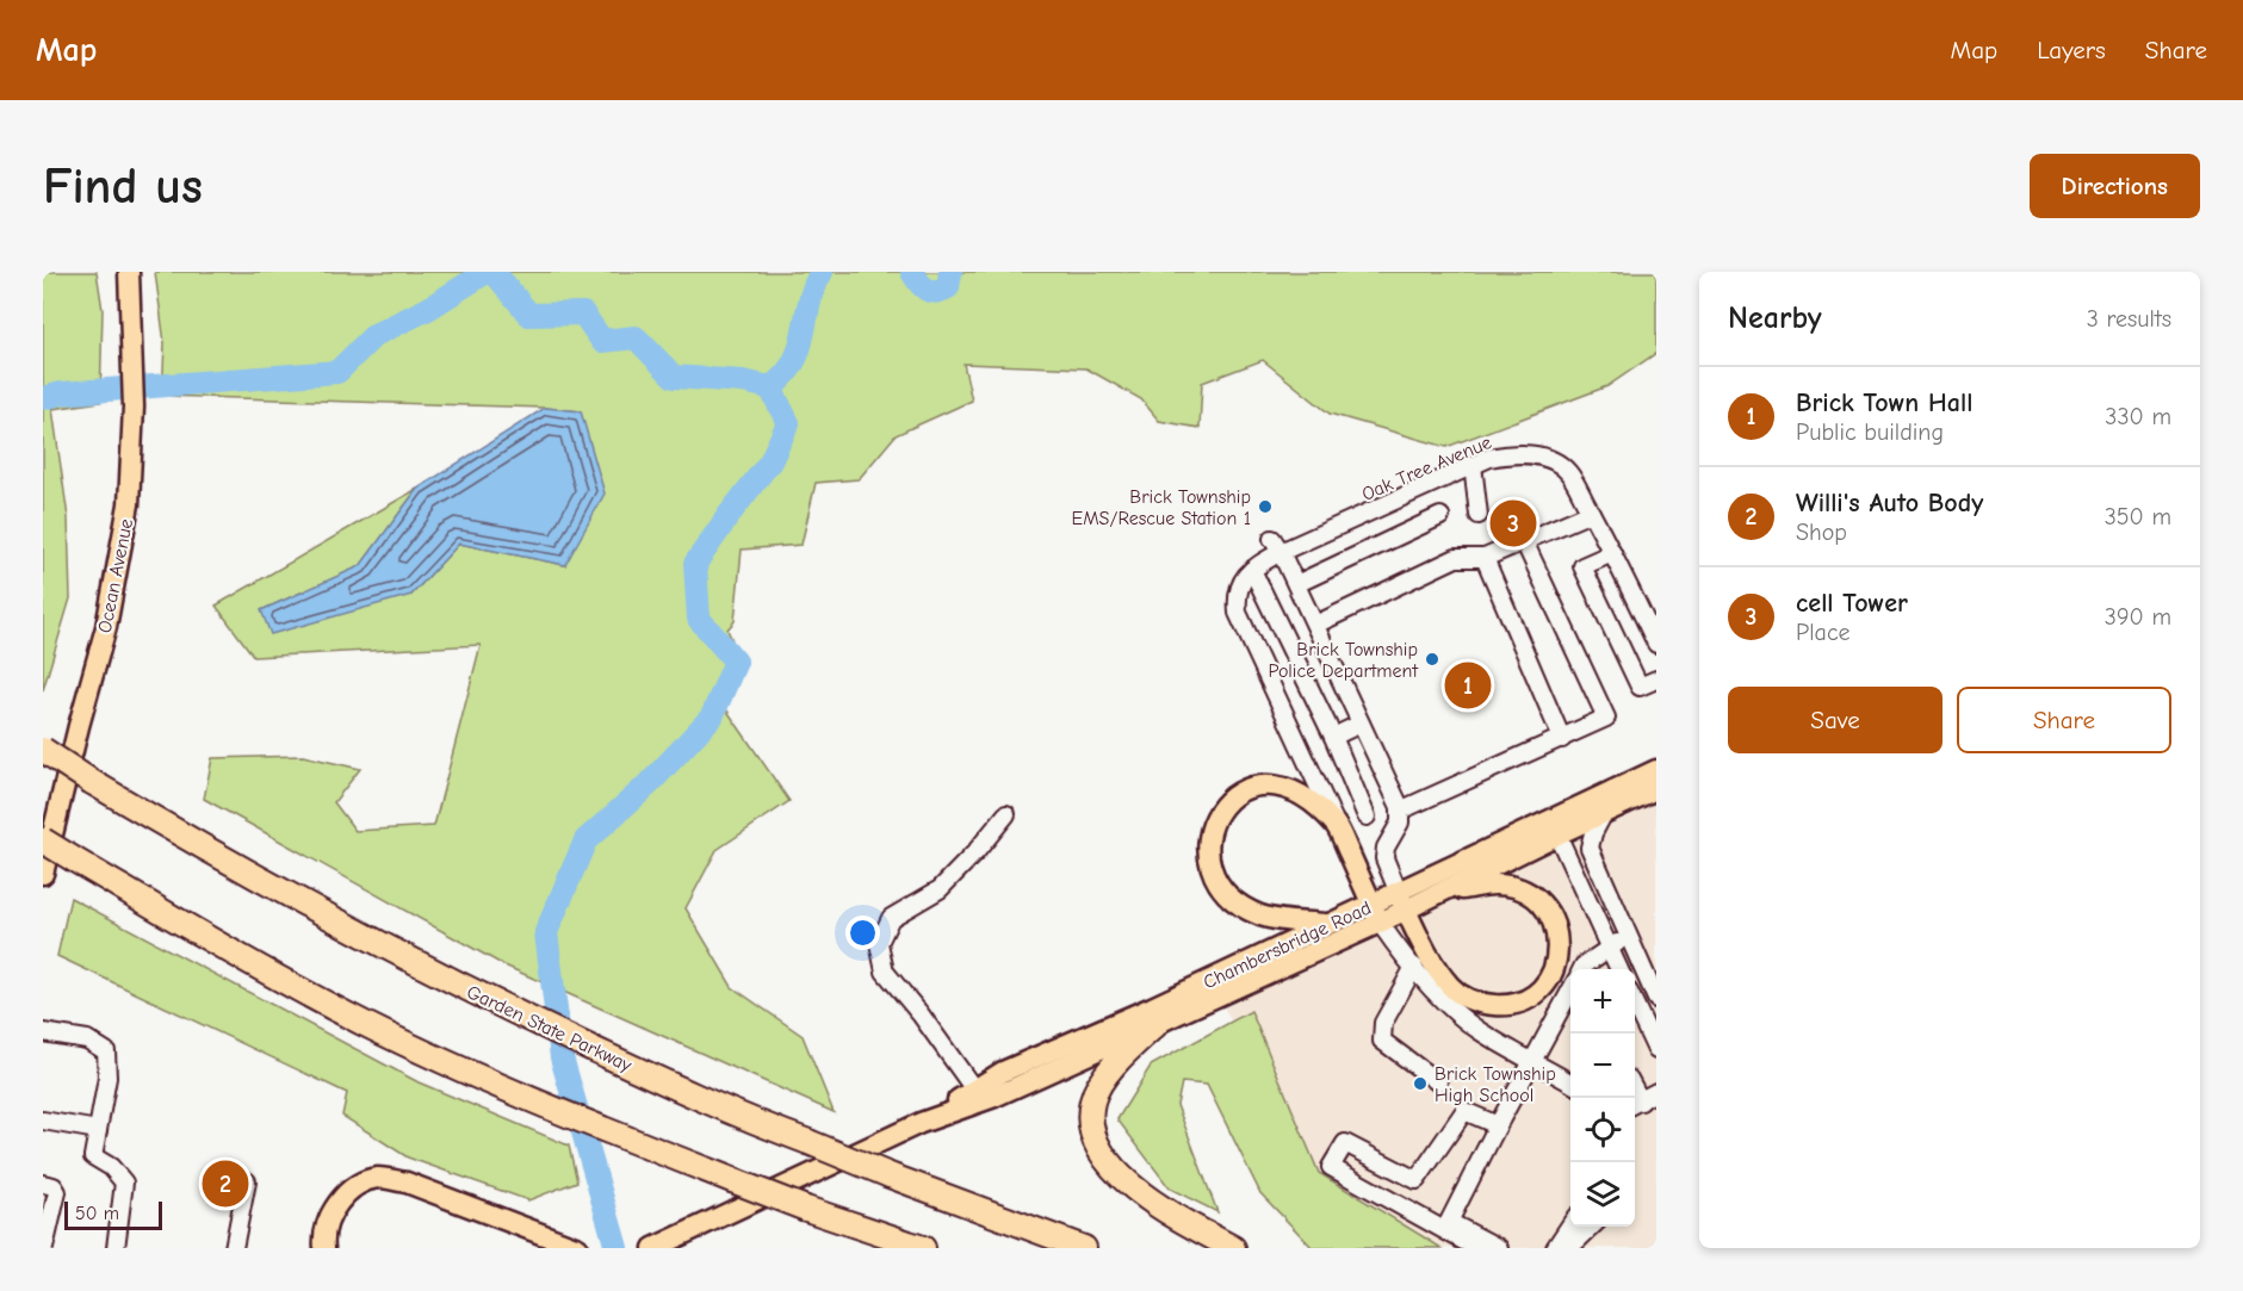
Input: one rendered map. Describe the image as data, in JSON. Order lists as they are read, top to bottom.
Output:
{
  "streets": {
    "highway": ["Garden State Parkway"],
    "main road": ["Ocean Avenue", "Chambersbridge Road"],
    "lane": ["Oak Tree Avenue"]
  },
  "places": ["Brick Township EMS/Rescue Station 1", "Brick Township Police Department", "Brick Township High School"],
  "scale_bar": "50 m",
  "page": {
    "header": "Map",
    "nav": ["Map", "Layers", "Share"],
    "buttons": [
      "Directions",
      ["Save", "Share"]
    ],
    "title": "Find us",
    "heading": ["Nearby", "3 results"],
    "list": [
      {
        "mark": "1",
        "name": "Brick Town Hall",
        "note": "Public building",
        "value": "330 m"
      },
      {
        "mark": "2",
        "name": "Willi's Auto Body",
        "note": "Shop",
        "value": "350 m"
      },
      {
        "mark": "3",
        "name": "cell Tower",
        "note": "Place",
        "value": "390 m"
      }
    ],
    "pins": ["3", "1", "2"],
    "map_buttons": ["+", "−"],
    "scale": "50 m"
  }
}
